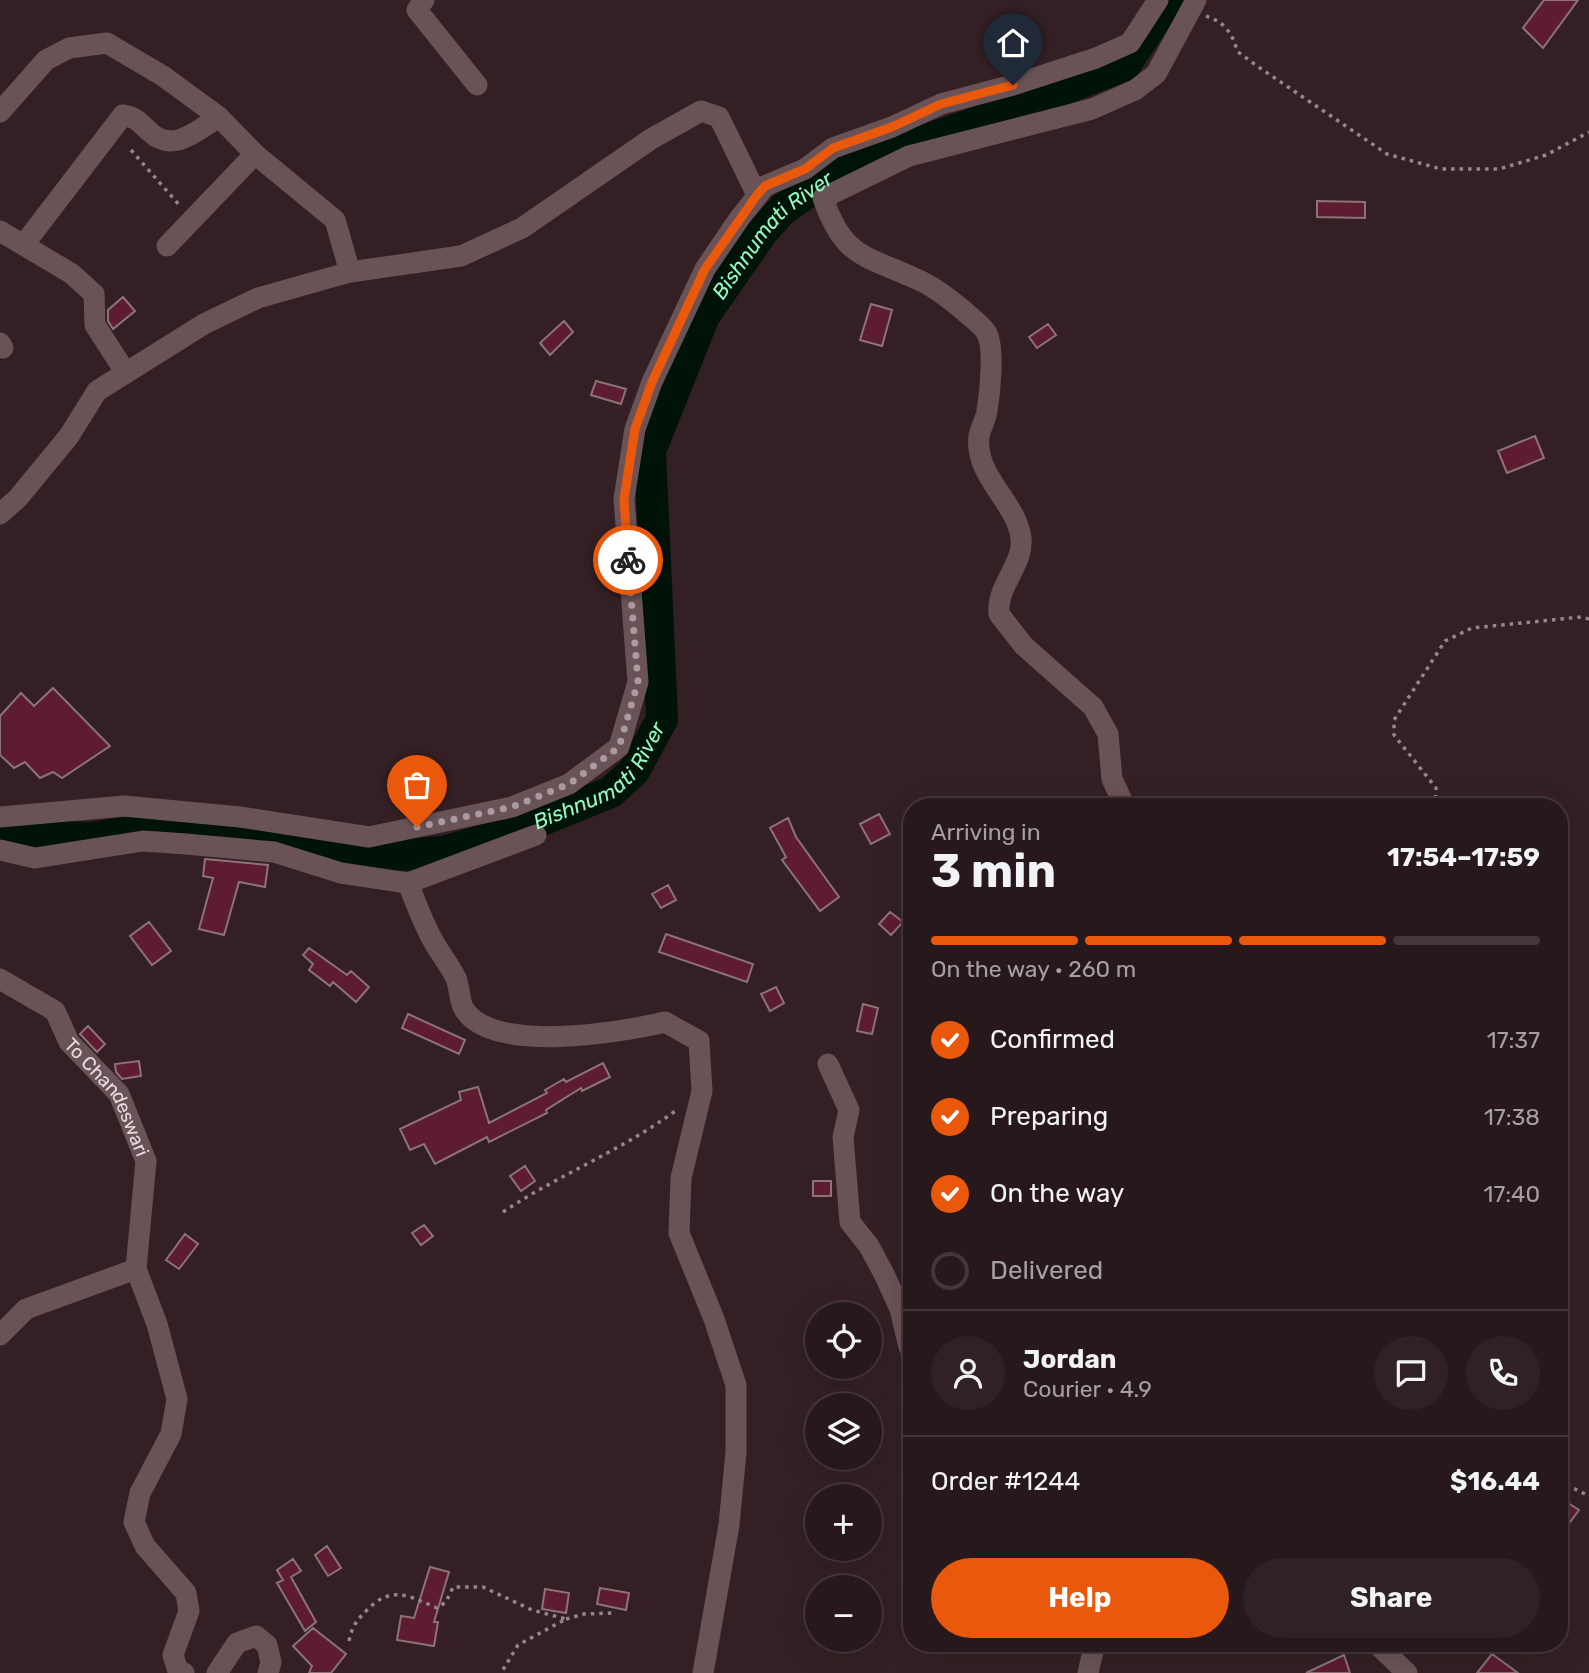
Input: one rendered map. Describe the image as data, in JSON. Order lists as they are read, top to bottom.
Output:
{
  "streets": {
    "street": ["To Chandeswari"]
  },
  "water": ["Bishnumati River"],
  "page": {
    "heading": ["3 min", "Arriving in", "17:54–17:59"],
    "panel": [
      "Jordan",
      "Courier · 4.9",
      "Order #1244",
      "$16.44"
    ],
    "bar": "On the way · 260 m",
    "list": [
      ["Confirmed", "17:37"],
      ["Preparing", "17:38"],
      ["On the way", "17:40"],
      "Delivered"
    ],
    "map_buttons": ["+", "−"],
    "buttons": ["Help", "Share"]
  }
}
